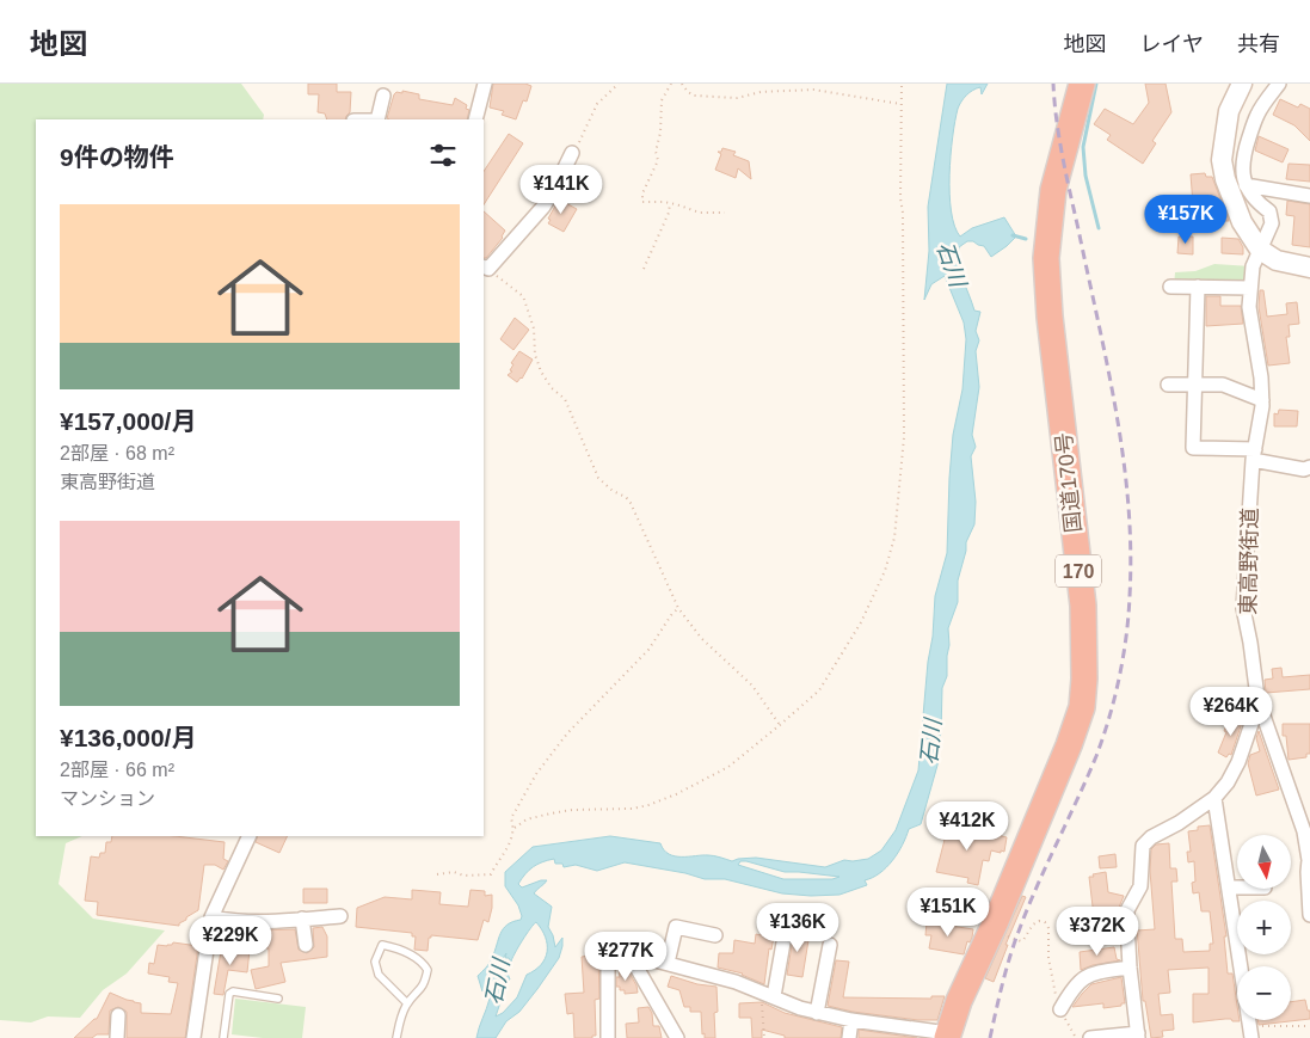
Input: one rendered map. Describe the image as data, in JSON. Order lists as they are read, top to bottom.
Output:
{
  "streets": {
    "highway": ["国道170号", "170"],
    "street": ["東高野街道"]
  },
  "water": ["石川"],
  "north": "bottom",
  "page": {
    "header": "地図",
    "nav": ["地図", "レイヤ", "共有"],
    "heading": "9件の物件",
    "price": [
      "¥141K",
      "¥157K",
      "¥264K",
      "¥412K",
      "¥151K",
      "¥136K",
      "¥372K",
      "¥229K",
      "¥277K"
    ],
    "list": [
      {
        "name": "¥157,000/月",
        "note": "2部屋 · 68 m² · 東高野街道"
      },
      {
        "name": "¥136,000/月",
        "note": "2部屋 · 66 m² · マンション"
      }
    ],
    "map_buttons": ["+", "−"]
  }
}
